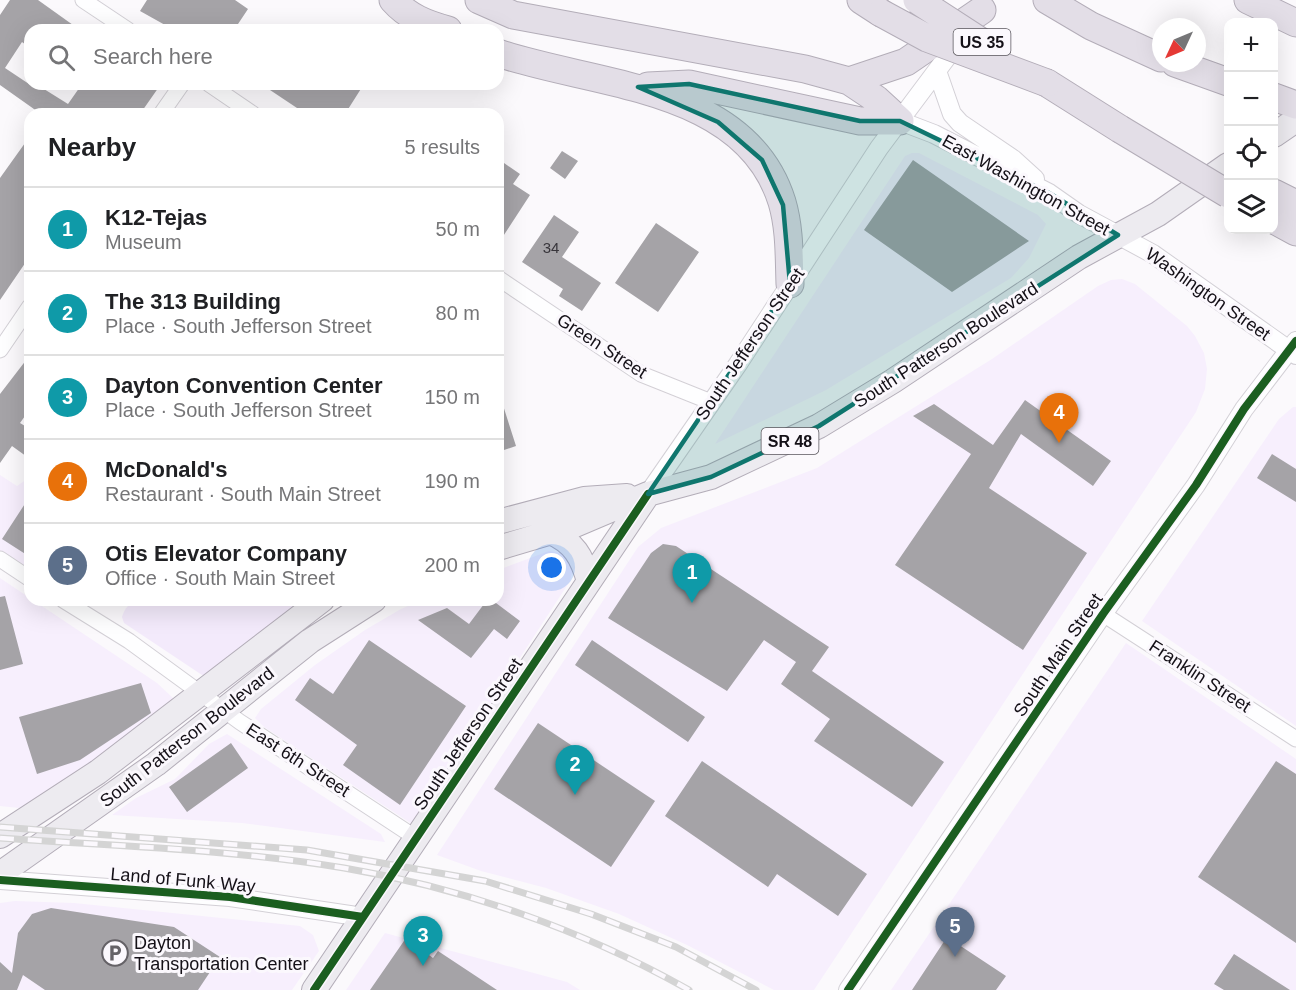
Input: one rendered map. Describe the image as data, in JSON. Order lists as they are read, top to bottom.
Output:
{
  "streets": {
    "highway": ["US 35"],
    "main road": ["South Jefferson Street", "South Patterson Boulevard", "SR 48"],
    "street": [
      "East Washington Street",
      "Washington Street",
      "Green Street",
      "South Main Street",
      "Franklin Street",
      "East 6th Street",
      "Land of Funk Way"
    ]
  },
  "crossings": [
    ["East Washington Street", "Washington Street"],
    ["East Washington Street", "South Jefferson Street"],
    ["East Washington Street", "South Patterson Boulevard"],
    ["Washington Street", "South Patterson Boulevard"],
    ["Washington Street", "South Main Street"],
    ["South Jefferson Street", "South Patterson Boulevard"],
    ["South Jefferson Street", "Green Street"],
    ["South Jefferson Street", "East 6th Street"],
    ["South Jefferson Street", "Land of Funk Way"],
    ["South Patterson Boulevard", "East 6th Street"],
    ["South Main Street", "Franklin Street"]
  ],
  "places": {
    "parking": ["Dayton Transportation Center"]
  },
  "house_numbers": ["34"],
  "north": "bottom left",
  "page": {
    "map_buttons": ["+", "−"],
    "search": "Search here",
    "heading": ["Nearby", "5 results"],
    "list": [
      {
        "mark": "1",
        "name": "K12-Tejas",
        "note": "Museum",
        "value": "50 m"
      },
      {
        "mark": "2",
        "name": "The 313 Building",
        "note": "Place · South Jefferson Street",
        "value": "80 m"
      },
      {
        "mark": "3",
        "name": "Dayton Convention Center",
        "note": "Place · South Jefferson Street",
        "value": "150 m"
      },
      {
        "mark": "4",
        "name": "McDonald's",
        "note": "Restaurant · South Main Street",
        "value": "190 m"
      },
      {
        "mark": "5",
        "name": "Otis Elevator Company",
        "note": "Office · South Main Street",
        "value": "200 m"
      }
    ],
    "pins": [
      "4",
      "1",
      "2",
      "5",
      "3"
    ]
  }
}
